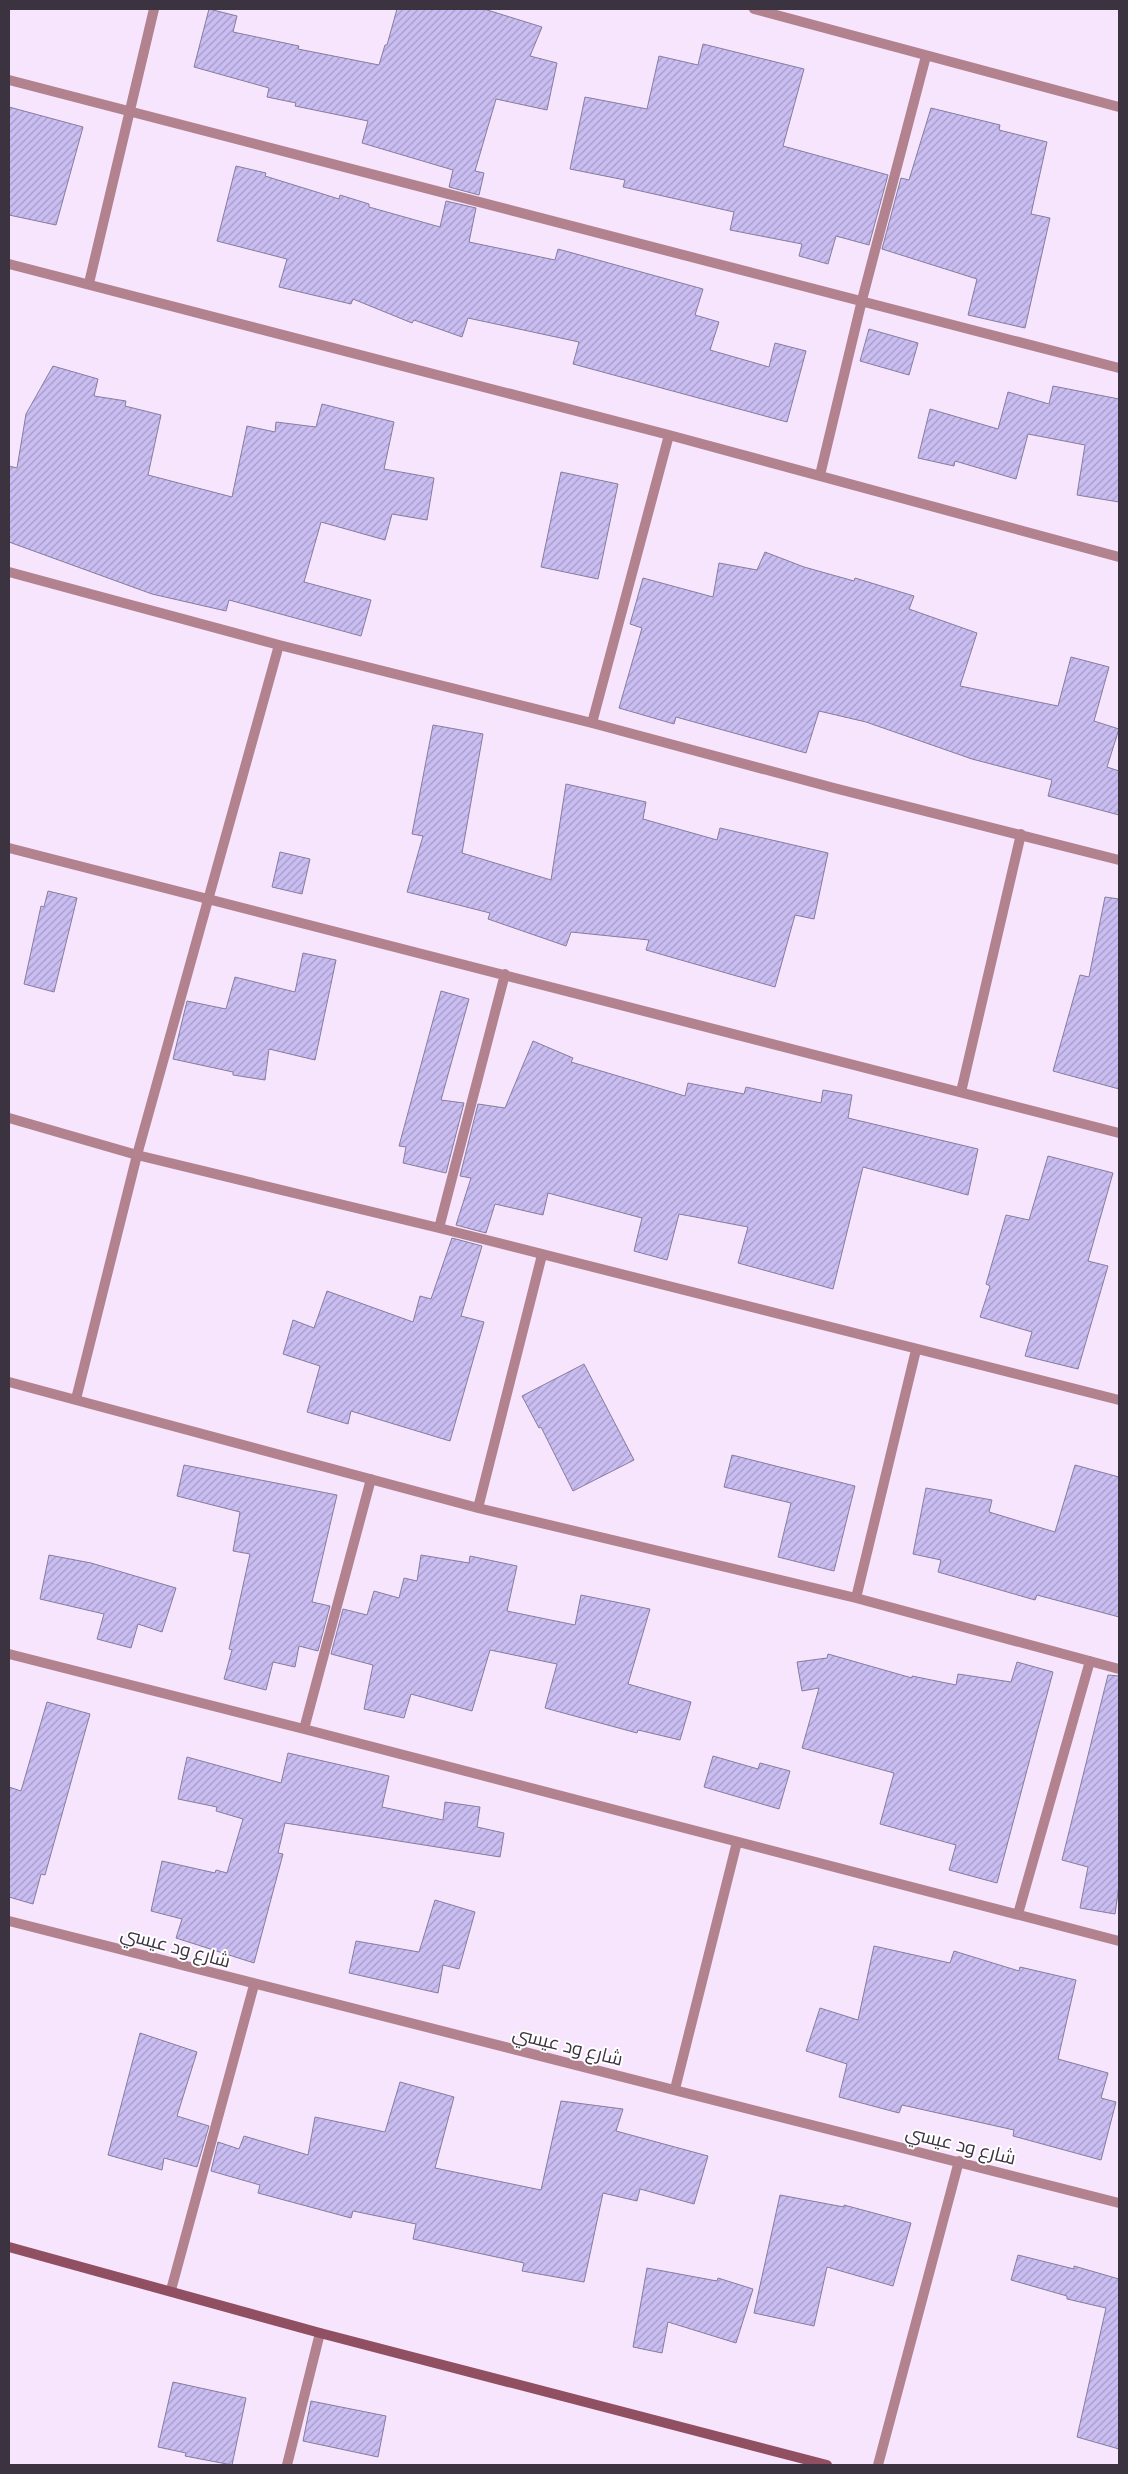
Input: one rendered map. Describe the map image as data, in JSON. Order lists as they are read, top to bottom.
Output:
{
  "streets": {
    "street": ["شارع ود عيسي"]
  }
}
